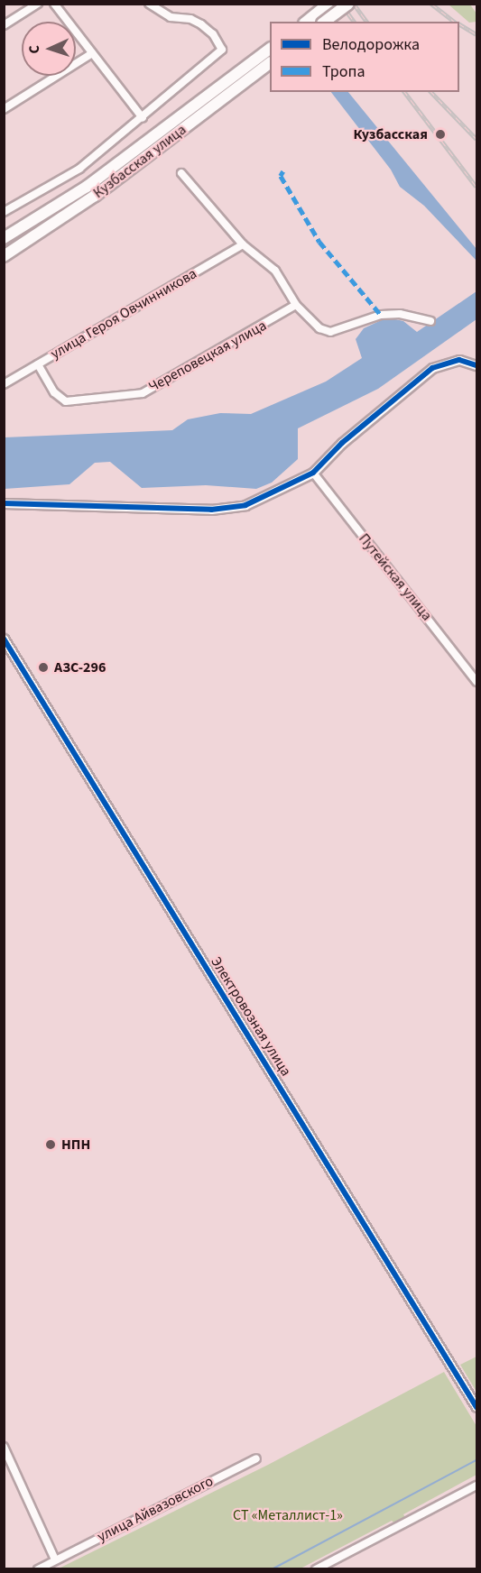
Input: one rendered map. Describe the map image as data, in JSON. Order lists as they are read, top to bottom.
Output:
{
  "streets": {
    "main road": ["Кузбасская улица"],
    "street": [
      "улица Героя Овчинникова",
      "Череповецкая улица",
      "Путейская улица",
      "Электровозная улица",
      "улица Айвазовского"
    ]
  },
  "crossings": [
    ["улица Героя Овчинникова", "Череповецкая улица"]
  ],
  "parks": ["СТ «Металлист-1»"],
  "places": ["Кузбасская", "АЗС-296", "НПН"],
  "legend": ["Велодорожка", "Тропа"],
  "north": "left"
}
